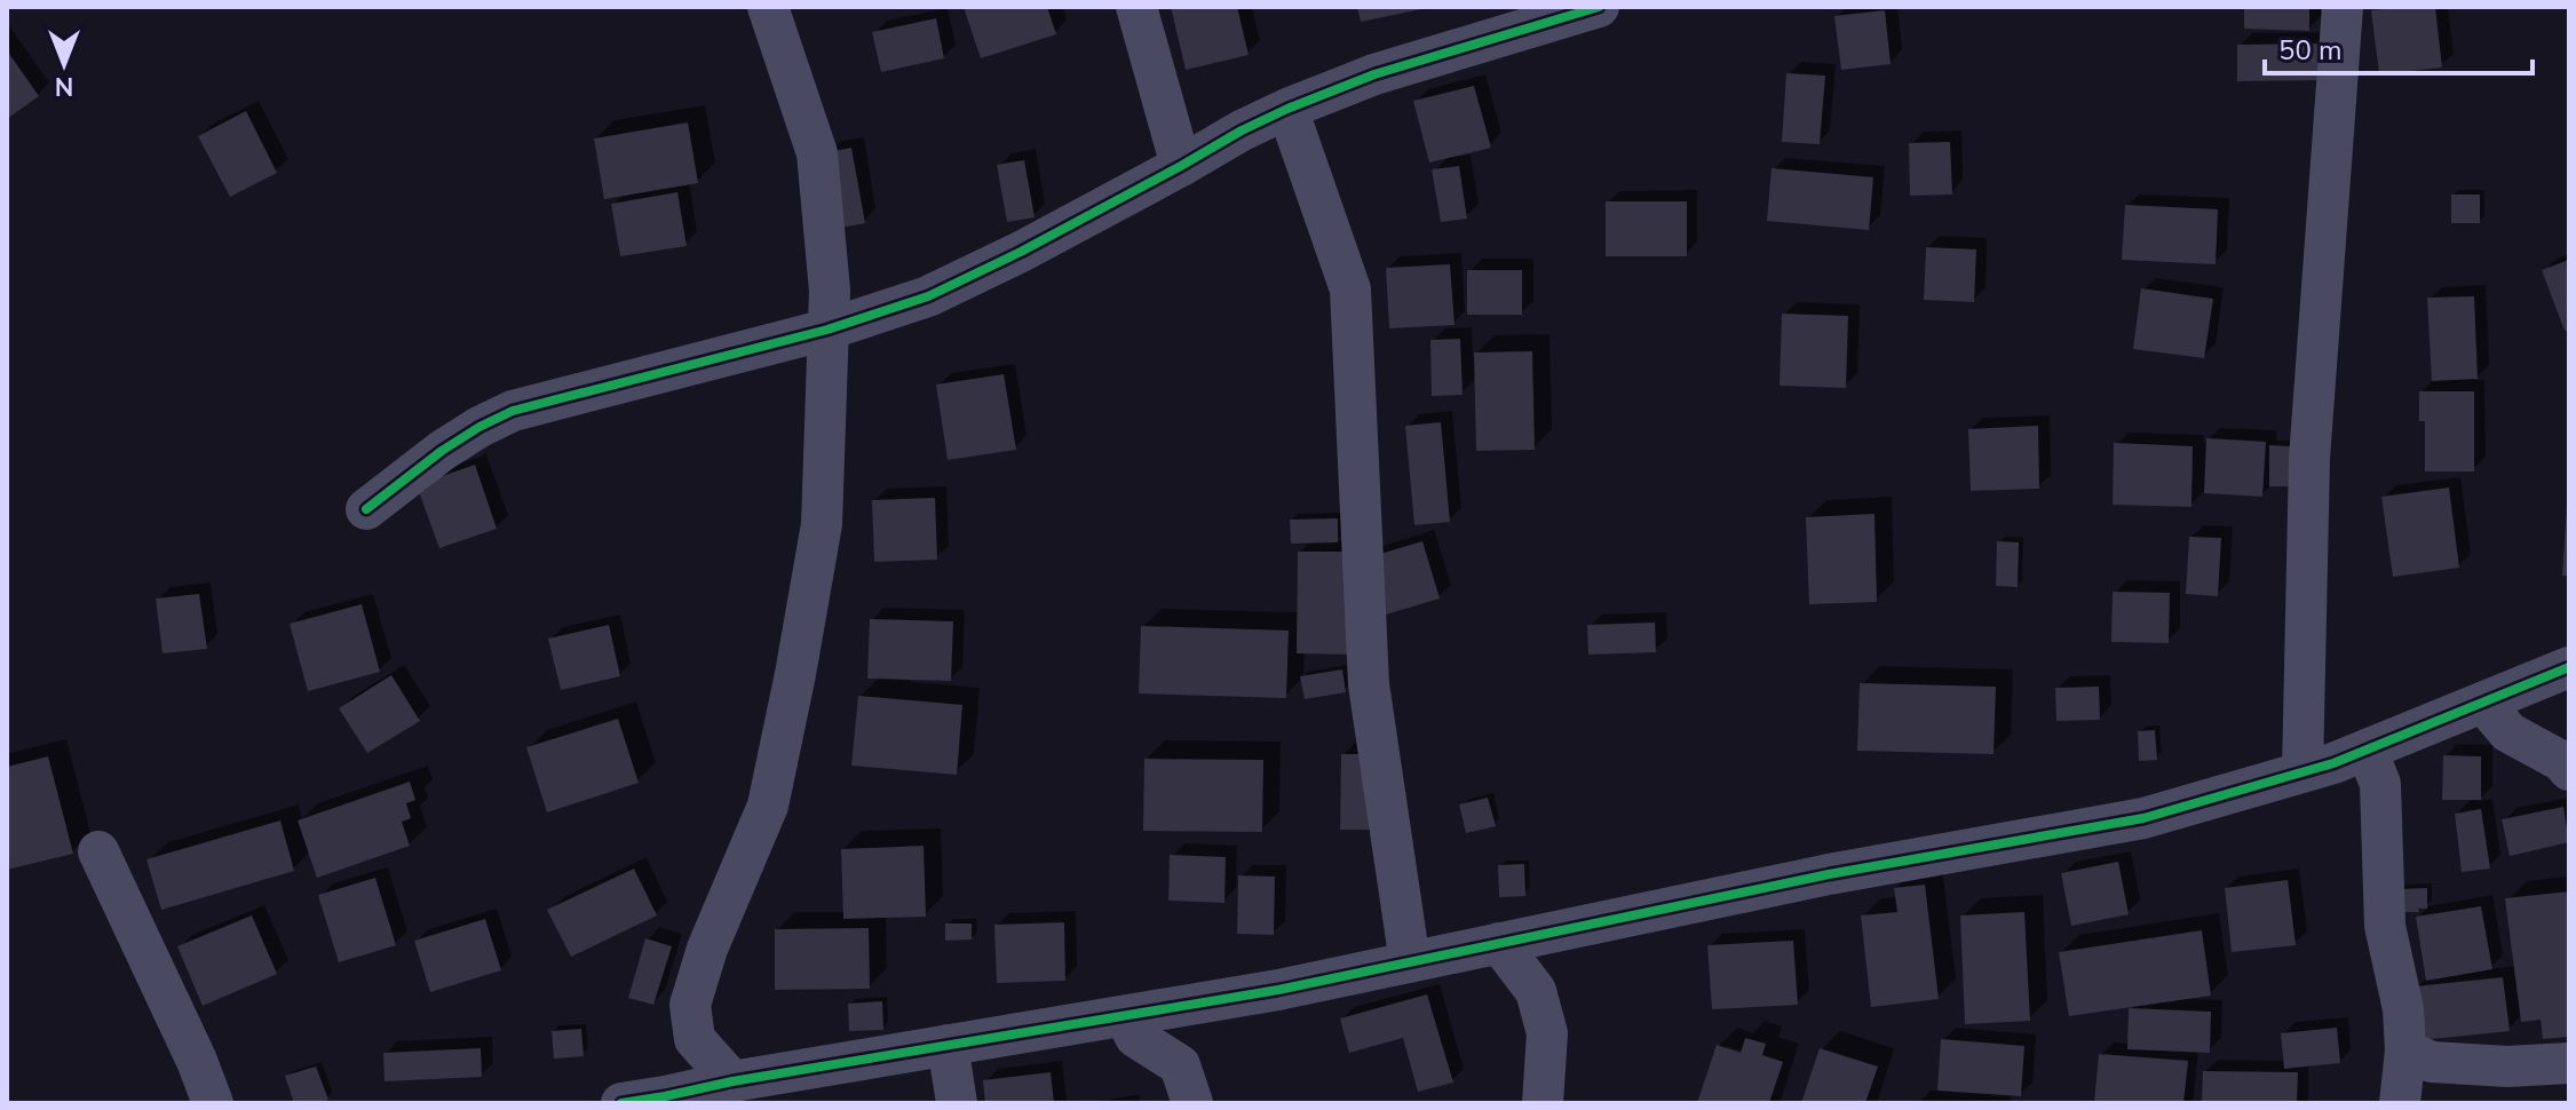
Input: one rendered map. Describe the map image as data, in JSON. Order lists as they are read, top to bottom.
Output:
{
  "scale_bar": "50 m",
  "north": "bottom"
}
